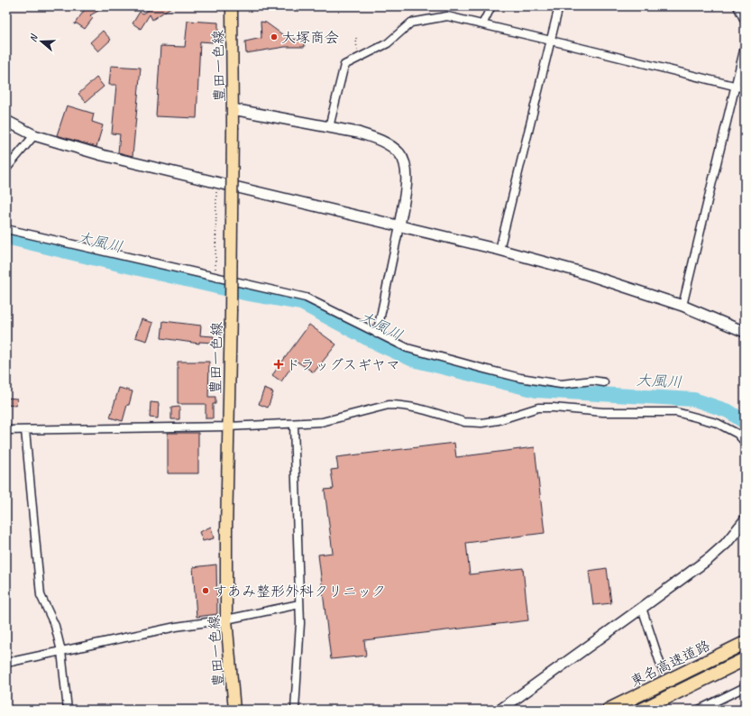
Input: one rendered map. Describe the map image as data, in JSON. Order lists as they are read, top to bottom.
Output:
{
  "streets": {
    "highway": ["東名高速道路"],
    "main road": ["豊田一色線"]
  },
  "water": ["大風川"],
  "places": {
    "other": ["大塚商会", "すあみ整形外科クリニック"],
    "health": ["ドラッグスギヤマ"]
  },
  "north": "left"
}
